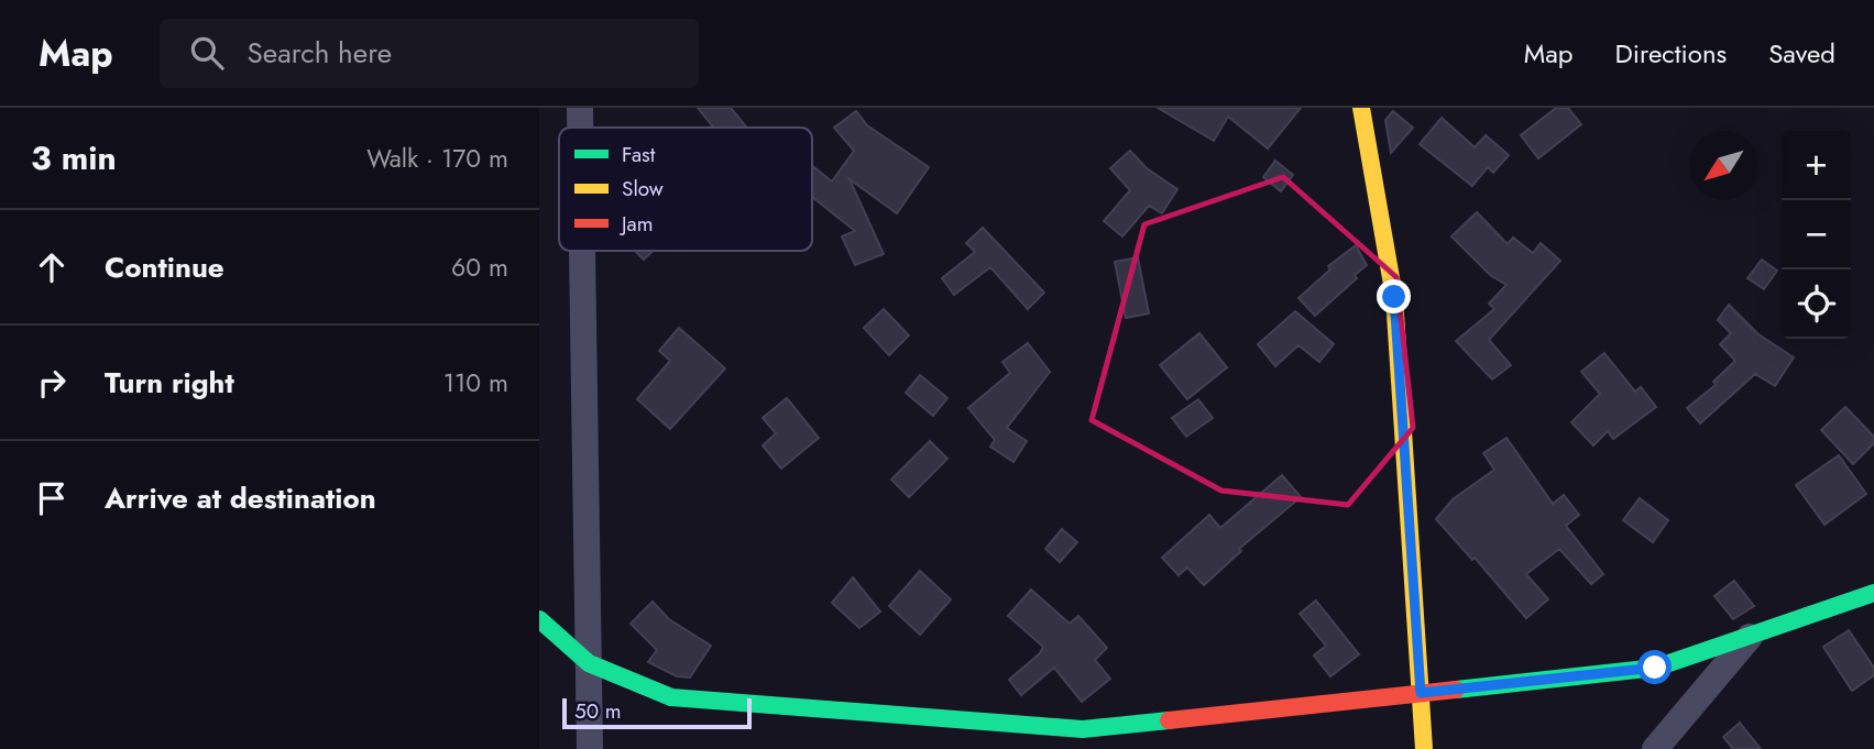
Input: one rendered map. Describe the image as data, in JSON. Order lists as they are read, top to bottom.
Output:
{
  "legend": ["Fast", "Slow", "Jam"],
  "scale_bar": "50 m",
  "north": "bottom left",
  "page": {
    "header": "Map",
    "search": "Search here",
    "nav": ["Map", "Directions", "Saved"],
    "heading": ["3 min", "Walk · 170 m"],
    "map_buttons": ["+", "−"],
    "list": [
      ["Continue", "60 m"],
      ["Turn right", "110 m"],
      "Arrive at destination"
    ],
    "scale": "50 m"
  }
}
